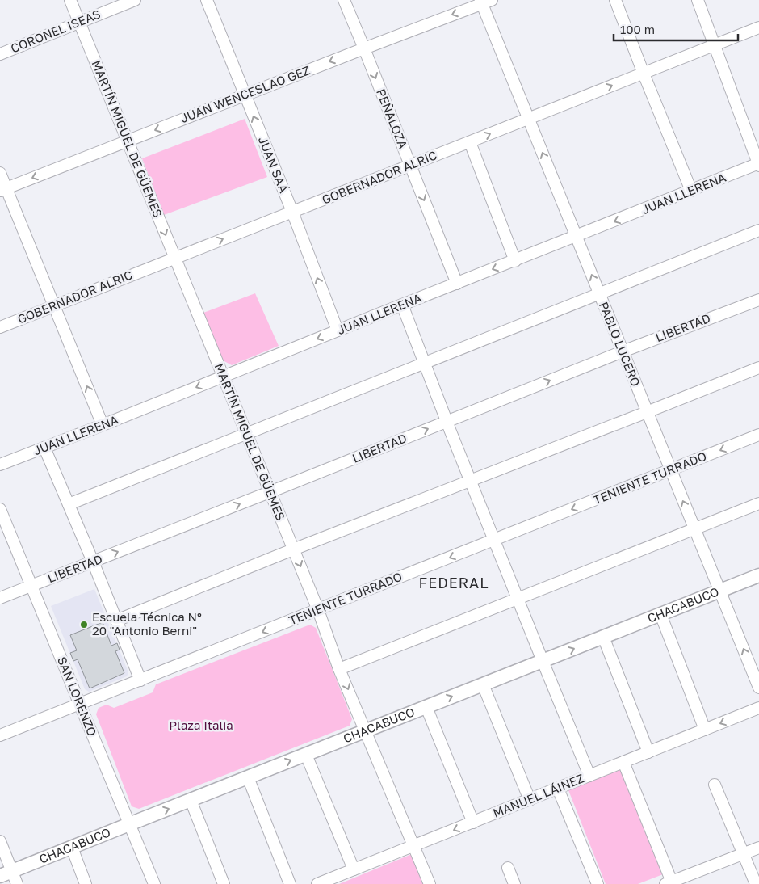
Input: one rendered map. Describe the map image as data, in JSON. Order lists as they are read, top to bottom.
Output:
{
  "streets": {
    "main road": ["CHACABUCO"],
    "street": [
      "CORONEL ISEAS",
      "JUAN WENCESLAO GEZ",
      "PEÑALOZA",
      "MARTÍN MIGUEL DE GÜEMES",
      "JUAN SAÁ",
      "GOBERNADOR ALRIC",
      "JUAN LLERENA",
      "LIBERTAD",
      "PABLO LUCERO",
      "TENIENTE TURRADO",
      "SAN LORENZO",
      "MANUEL LÁINEZ"
    ]
  },
  "crossings": [
    ["CORONEL ISEAS", "MARTÍN MIGUEL DE GÜEMES"],
    ["JUAN WENCESLAO GEZ", "PEÑALOZA"],
    ["JUAN WENCESLAO GEZ", "MARTÍN MIGUEL DE GÜEMES"],
    ["JUAN WENCESLAO GEZ", "JUAN SAÁ"],
    ["JUAN WENCESLAO GEZ", "PABLO LUCERO"],
    ["PEÑALOZA", "GOBERNADOR ALRIC"],
    ["PEÑALOZA", "JUAN LLERENA"],
    ["MARTÍN MIGUEL DE GÜEMES", "GOBERNADOR ALRIC"],
    ["MARTÍN MIGUEL DE GÜEMES", "JUAN LLERENA"],
    ["MARTÍN MIGUEL DE GÜEMES", "LIBERTAD"],
    ["MARTÍN MIGUEL DE GÜEMES", "TENIENTE TURRADO"],
    ["MARTÍN MIGUEL DE GÜEMES", "CHACABUCO"],
    ["MARTÍN MIGUEL DE GÜEMES", "MANUEL LÁINEZ"],
    ["JUAN SAÁ", "GOBERNADOR ALRIC"],
    ["JUAN SAÁ", "JUAN LLERENA"],
    ["GOBERNADOR ALRIC", "PABLO LUCERO"],
    ["JUAN LLERENA", "PABLO LUCERO"],
    ["LIBERTAD", "PABLO LUCERO"],
    ["LIBERTAD", "SAN LORENZO"],
    ["PABLO LUCERO", "TENIENTE TURRADO"],
    ["PABLO LUCERO", "CHACABUCO"],
    ["TENIENTE TURRADO", "SAN LORENZO"],
    ["CHACABUCO", "SAN LORENZO"]
  ],
  "one_way": ["JUAN WENCESLAO GEZ", "JUAN SAÁ", "GOBERNADOR ALRIC"],
  "districts": ["FEDERAL"],
  "parks": ["Plaza Italia"],
  "places": ["Escuela Técnica N° 20 \"Antonio Berni\""],
  "scale_bar": "100 m"
}
